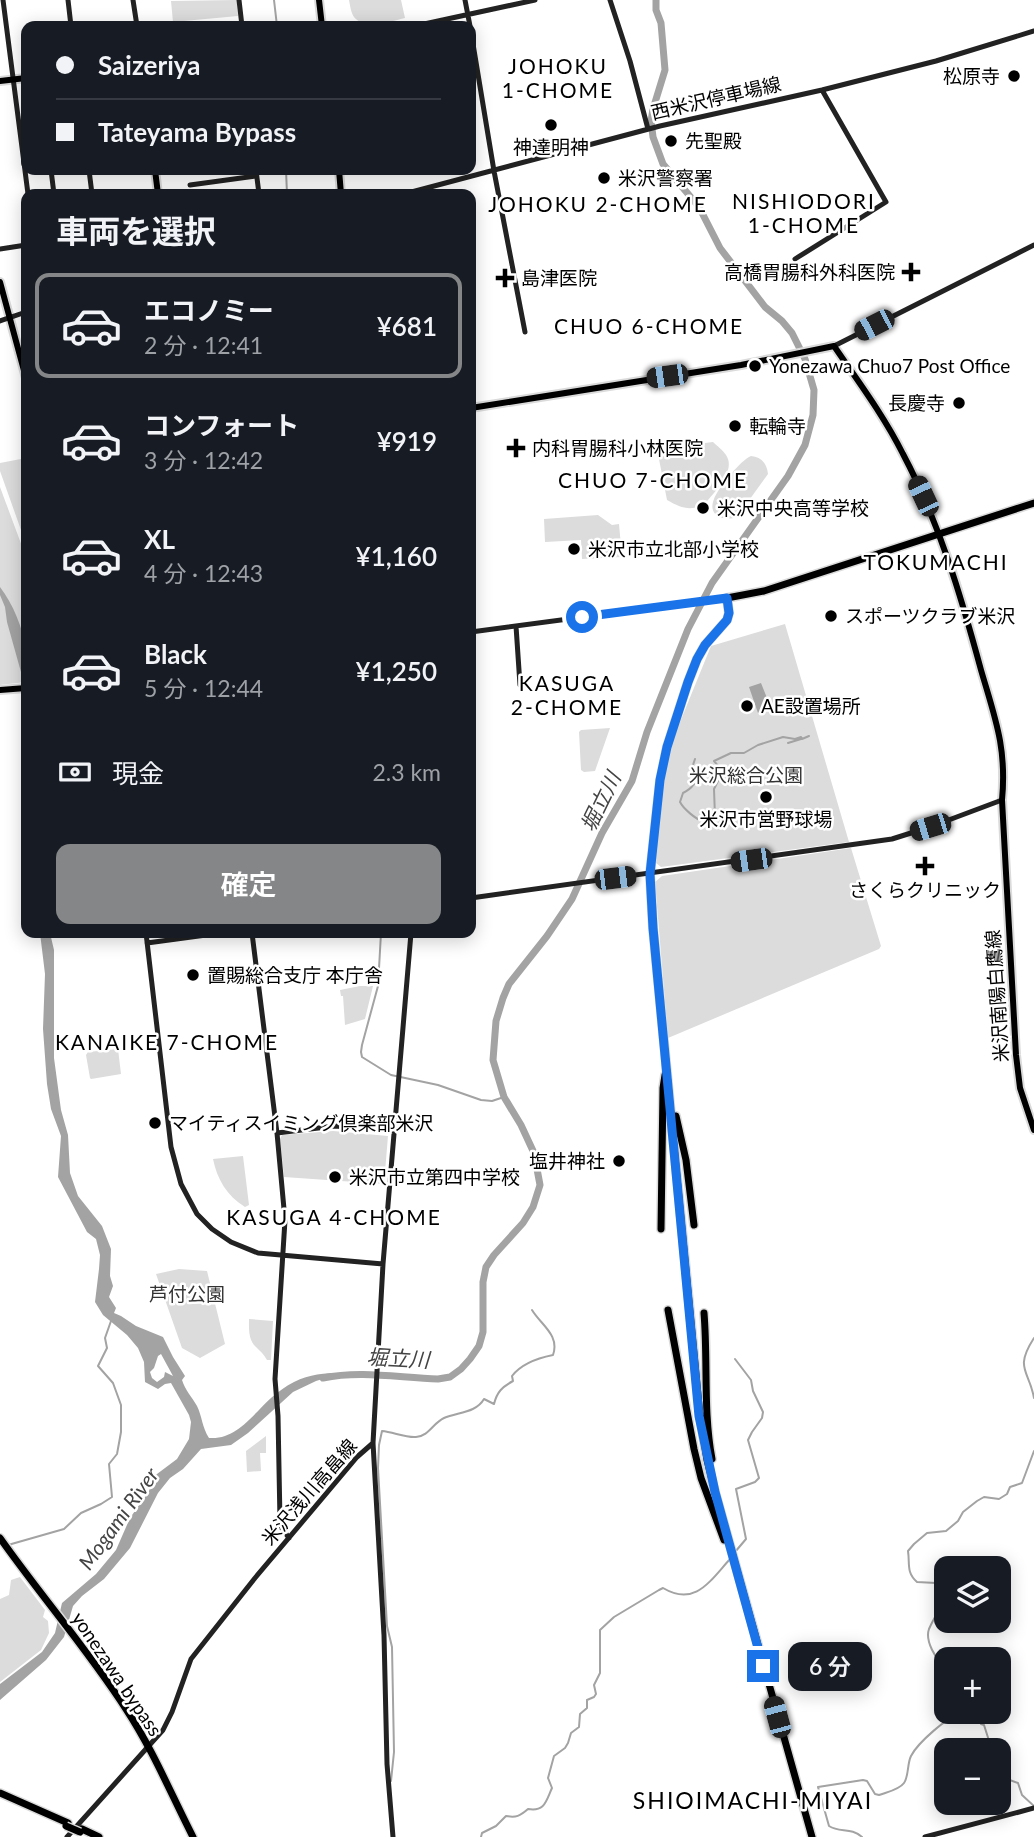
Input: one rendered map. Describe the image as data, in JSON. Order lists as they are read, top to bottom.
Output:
{
  "streets": {
    "highway": ["yonezawa bypass"],
    "main road": ["米沢南陽白鷹線"],
    "street": ["西米沢停車場線", "米沢浅川高畠線"]
  },
  "crossings": [
    ["米沢浅川高畠線", "yonezawa bypass"]
  ],
  "districts": [
    "JOHOKU 1-CHOME",
    "NISHIODORI 1-CHOME",
    "JOHOKU 2-CHOME",
    "CHUO 6-CHOME",
    "CHUO 7-CHOME",
    "TOKUMACHI",
    "KASUGA 2-CHOME",
    "KANAIKE 7-CHOME",
    "KASUGA 4-CHOME",
    "SHIOIMACHI-MIYAI"
  ],
  "water": ["堀立川", "Mogami River"],
  "parks": ["米沢総合公園", "芦付公園"],
  "places": {
    "other": [
      "松原寺",
      "神達明神",
      "先聖殿",
      "米沢警察署",
      "Yonezawa Chuo7 Post Office",
      "長慶寺",
      "転輪寺",
      "米沢中央高等学校",
      "米沢市立北部小学校",
      "スポーツクラブ米沢",
      "AE設置場所",
      "米沢市営野球場",
      "置賜総合支庁 本庁舎",
      "マイティスイミング倶楽部米沢",
      "塩井神社",
      "米沢市立第四中学校"
    ],
    "health": [
      "高橋胃腸科外科医院",
      "島津医院",
      "内科胃腸科小林医院",
      "さくらクリニック"
    ]
  },
  "page": {
    "banner": ["Saizeriya", "Tateyama Bypass"],
    "heading": "車両を選択",
    "list": [
      {
        "name": "エコノミー",
        "note": "2 分 · 12:41",
        "value": "¥681"
      },
      {
        "name": "コンフォート",
        "note": "3 分 · 12:42",
        "value": "¥919"
      },
      {
        "name": "XL",
        "note": "4 分 · 12:43",
        "value": "¥1,160"
      },
      {
        "name": "Black",
        "note": "5 分 · 12:44",
        "value": "¥1,250"
      }
    ],
    "pay": ["現金", "2.3 km"],
    "buttons": "確定",
    "map_buttons": ["+", "−"],
    "bubble": "6 分"
  }
}
